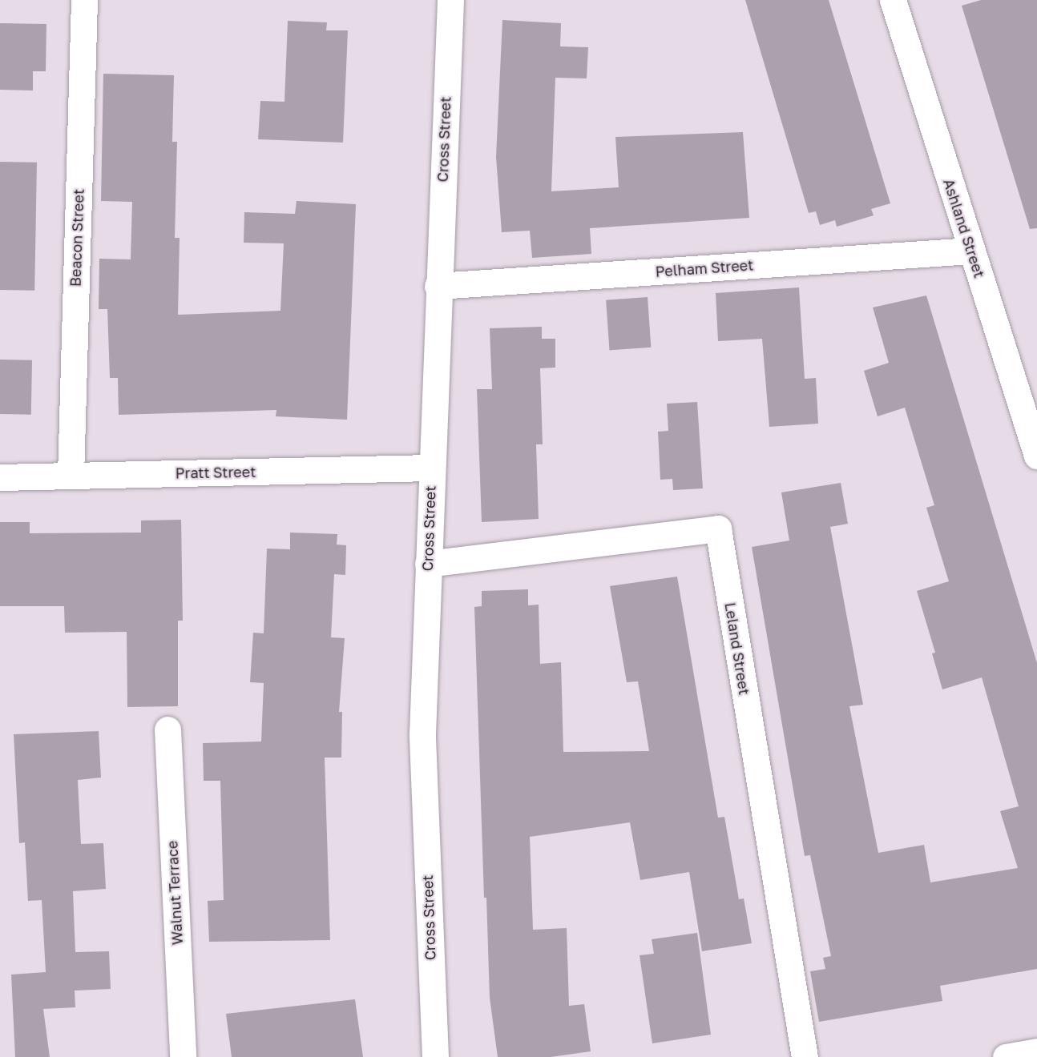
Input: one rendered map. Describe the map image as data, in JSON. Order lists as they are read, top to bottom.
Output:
{
  "streets": {
    "street": [
      "Cross Street",
      "Ashland Street",
      "Beacon Street",
      "Pelham Street",
      "Pratt Street",
      "Leland Street",
      "Walnut Terrace"
    ]
  },
  "crossings": [
    ["Cross Street", "Pelham Street"],
    ["Cross Street", "Pratt Street"],
    ["Cross Street", "Leland Street"],
    ["Ashland Street", "Pelham Street"],
    ["Beacon Street", "Pratt Street"]
  ]
}
